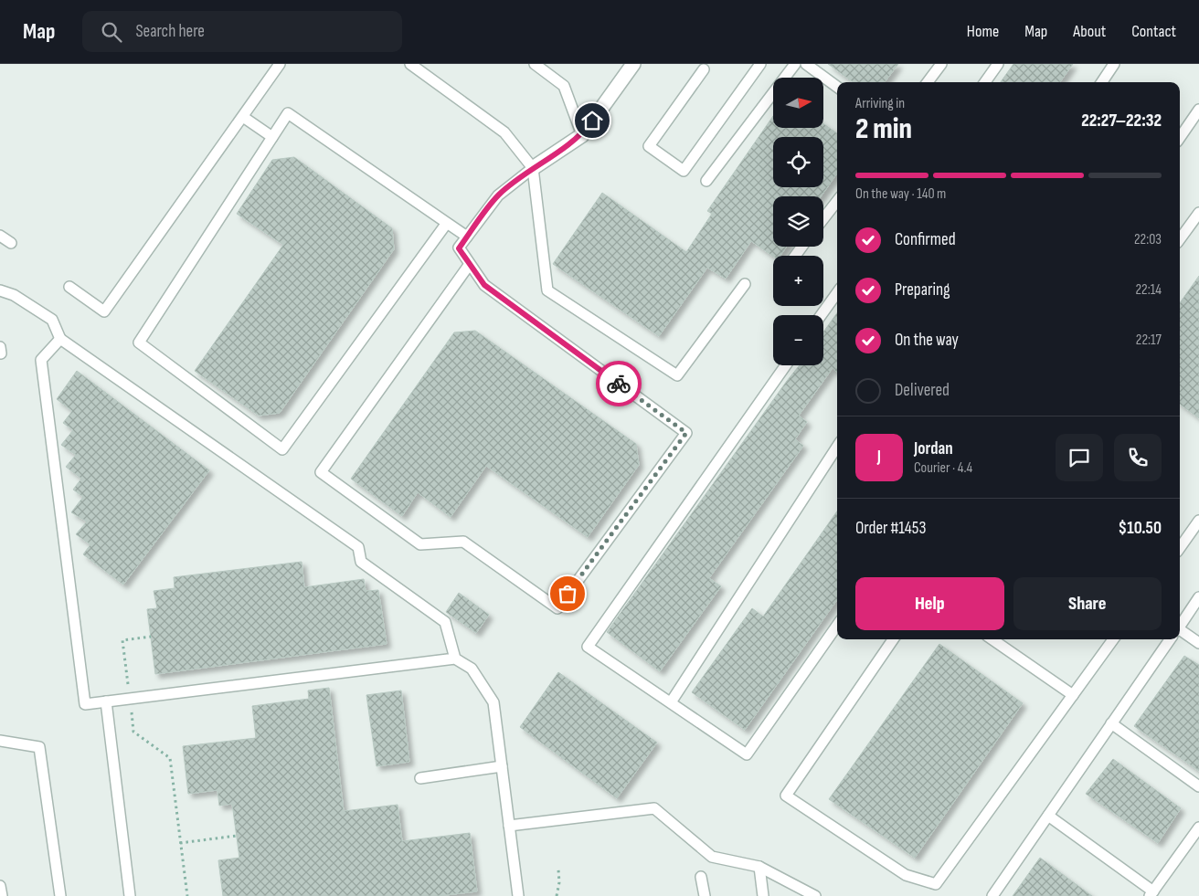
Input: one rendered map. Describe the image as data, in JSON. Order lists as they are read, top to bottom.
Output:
{
  "north": "right",
  "page": {
    "header": "Map",
    "search": "Search here",
    "nav": [
      "Home",
      "Map",
      "About",
      "Contact"
    ],
    "map_buttons": ["+", "−"],
    "heading": ["2 min", "Arriving in", "22:27–22:32"],
    "panel": [
      "Jordan",
      "Courier · 4.4",
      "Order #1453",
      "$10.50"
    ],
    "bar": "On the way · 140 m",
    "list": [
      ["Confirmed", "22:03"],
      ["Preparing", "22:14"],
      ["On the way", "22:17"],
      "Delivered"
    ],
    "round": "J",
    "buttons": ["Help", "Share"]
  }
}
